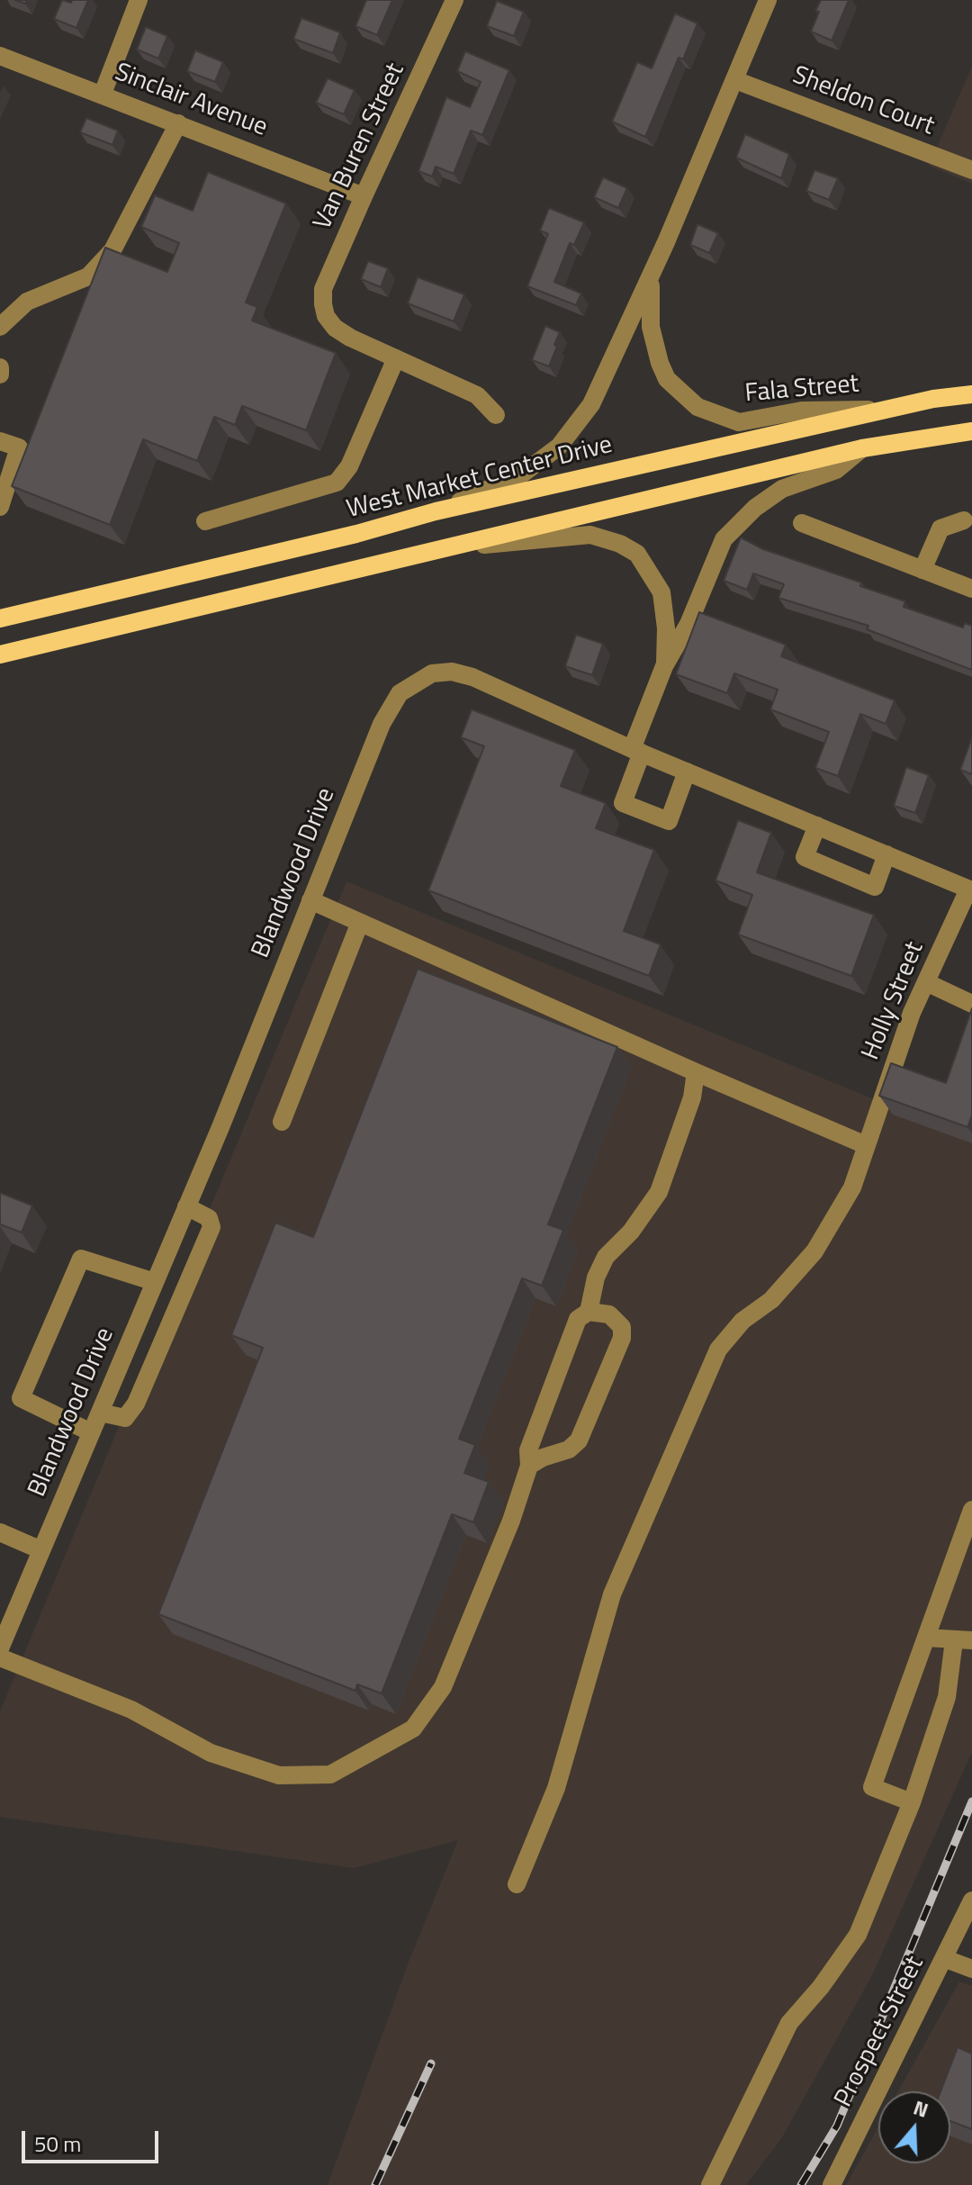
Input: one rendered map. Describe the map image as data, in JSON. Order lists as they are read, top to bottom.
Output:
{
  "streets": {
    "main road": ["West Market Center Drive"],
    "street": [
      "Sinclair Avenue",
      "Sheldon Court",
      "Van Buren Street",
      "Fala Street",
      "Blandwood Drive",
      "Holly Street",
      "Prospect Street"
    ]
  },
  "crossings": [
    ["Sinclair Avenue", "Van Buren Street"],
    ["Sheldon Court", "Fala Street"],
    ["Fala Street", "West Market Center Drive"],
    ["Blandwood Drive", "Holly Street"]
  ],
  "scale_bar": "50 m",
  "north": "top"
}
